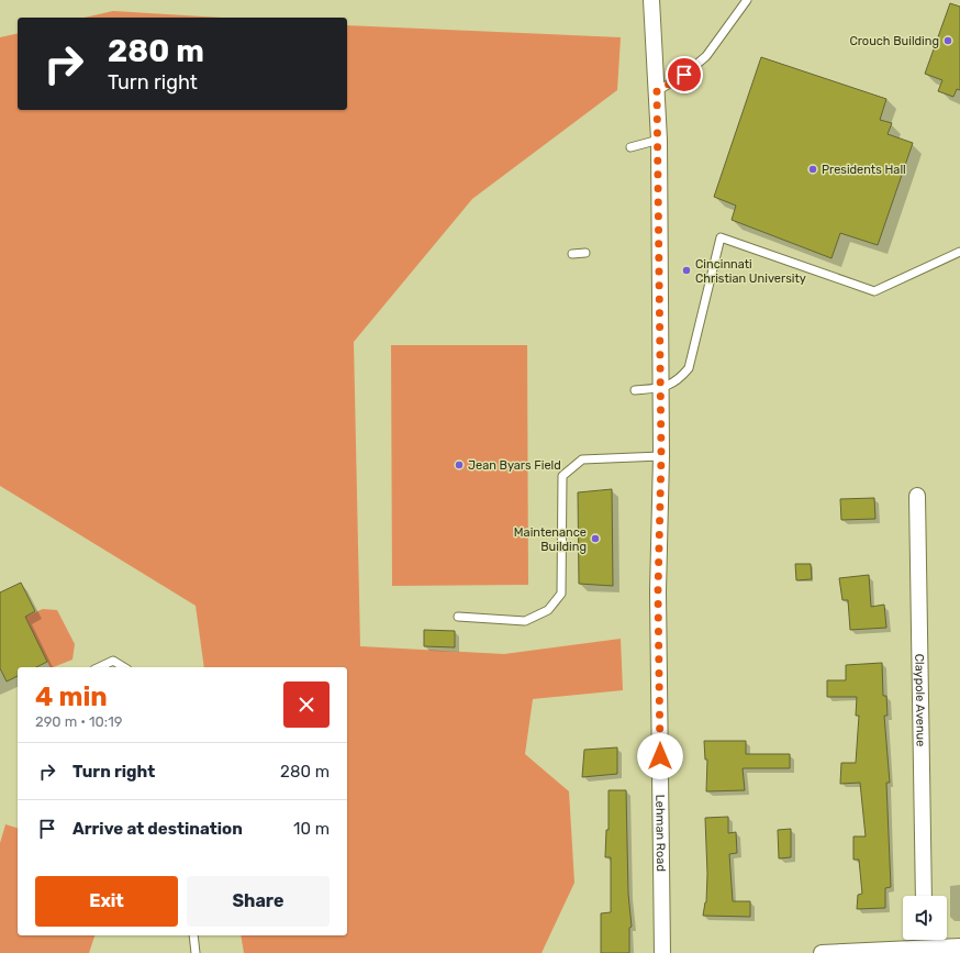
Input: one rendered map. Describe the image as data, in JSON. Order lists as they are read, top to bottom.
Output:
{
  "streets": {
    "street": ["Claypole Avenue", "Lehman Road"]
  },
  "places": [
    "Crouch Building",
    "Presidents Hall",
    "Cincinnati Christian University",
    "Jean Byars Field",
    "Maintenance Building"
  ],
  "page": {
    "turn": ["280 m", "Turn right"],
    "heading": ["4 min", "290 m · 10:19"],
    "list": [
      {
        "name": "Turn right",
        "value": "280 m"
      },
      {
        "name": "Arrive at destination",
        "value": "10 m"
      }
    ],
    "buttons": ["Exit", "Share"]
  }
}
